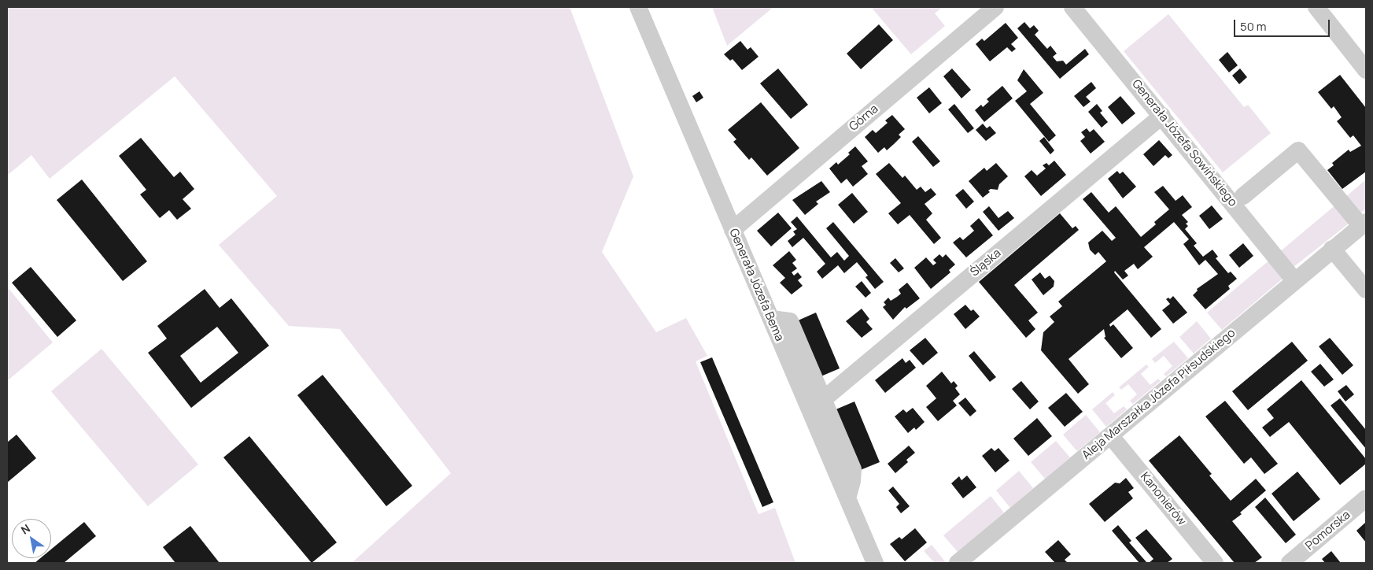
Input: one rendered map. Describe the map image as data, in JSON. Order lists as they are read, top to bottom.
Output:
{
  "streets": {
    "street": [
      "Górna",
      "Generała Józefa Sowińskiego",
      "Śląska",
      "Generała Józefa Bema",
      "Aleja Marszałka Józefa Piłsudskiego",
      "Kanonierów",
      "Pomorska"
    ]
  },
  "crossings": [
    ["Górna", "Generała Józefa Bema"],
    ["Generała Józefa Sowińskiego", "Śląska"],
    ["Generała Józefa Sowińskiego", "Aleja Marszałka Józefa Piłsudskiego"],
    ["Śląska", "Generała Józefa Bema"],
    ["Aleja Marszałka Józefa Piłsudskiego", "Kanonierów"]
  ],
  "scale_bar": "50 m",
  "north": "top left"
}
